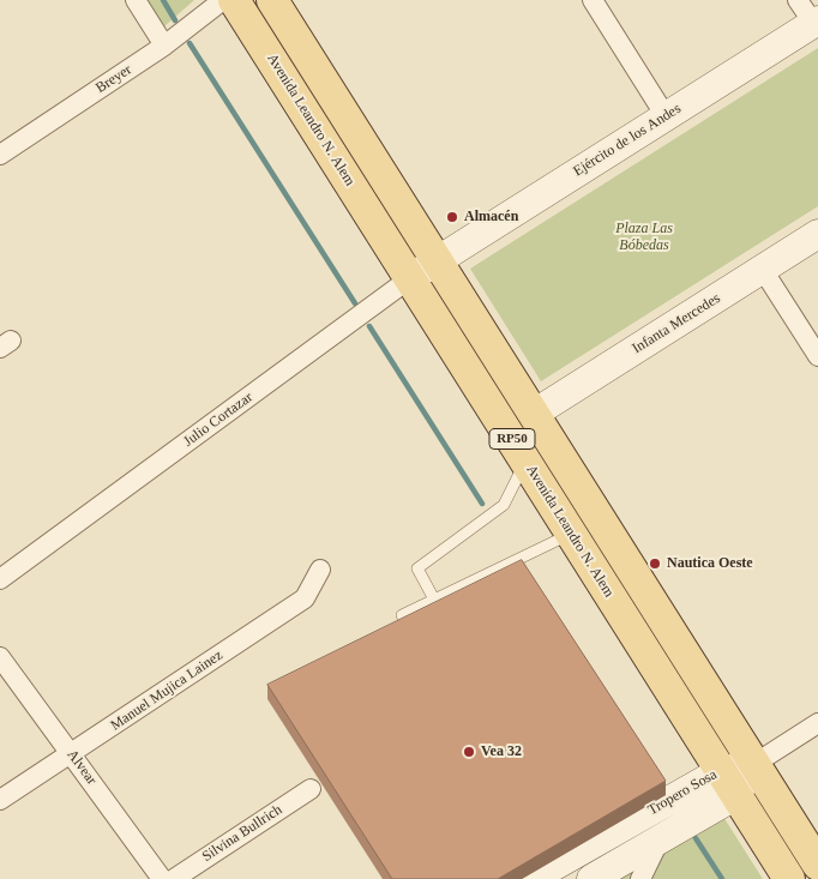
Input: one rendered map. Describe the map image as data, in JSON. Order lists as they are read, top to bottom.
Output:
{
  "streets": {
    "main road": ["Avenida Leandro N. Alem", "RP50"],
    "street": [
      "Breyer",
      "Ejército de los Andes",
      "Infanta Mercedes",
      "Julio Cortazar",
      "Manuel Mujica Lainez",
      "Alvear",
      "Tropero Sosa",
      "Silvina Bullrich"
    ]
  },
  "crossings": [
    ["Avenida Leandro N. Alem", "Julio Cortazar"],
    ["Avenida Leandro N. Alem", "Tropero Sosa"],
    ["Ejército de los Andes", "Julio Cortazar"],
    ["Ejército de los Andes", "RP50"],
    ["Infanta Mercedes", "RP50"],
    ["Julio Cortazar", "RP50"],
    ["RP50", "Tropero Sosa"],
    ["Manuel Mujica Lainez", "Alvear"]
  ],
  "parks": ["Plaza Las Bóbedas"],
  "places": ["Almacén", "Nautica Oeste", "Vea 32"]
}
